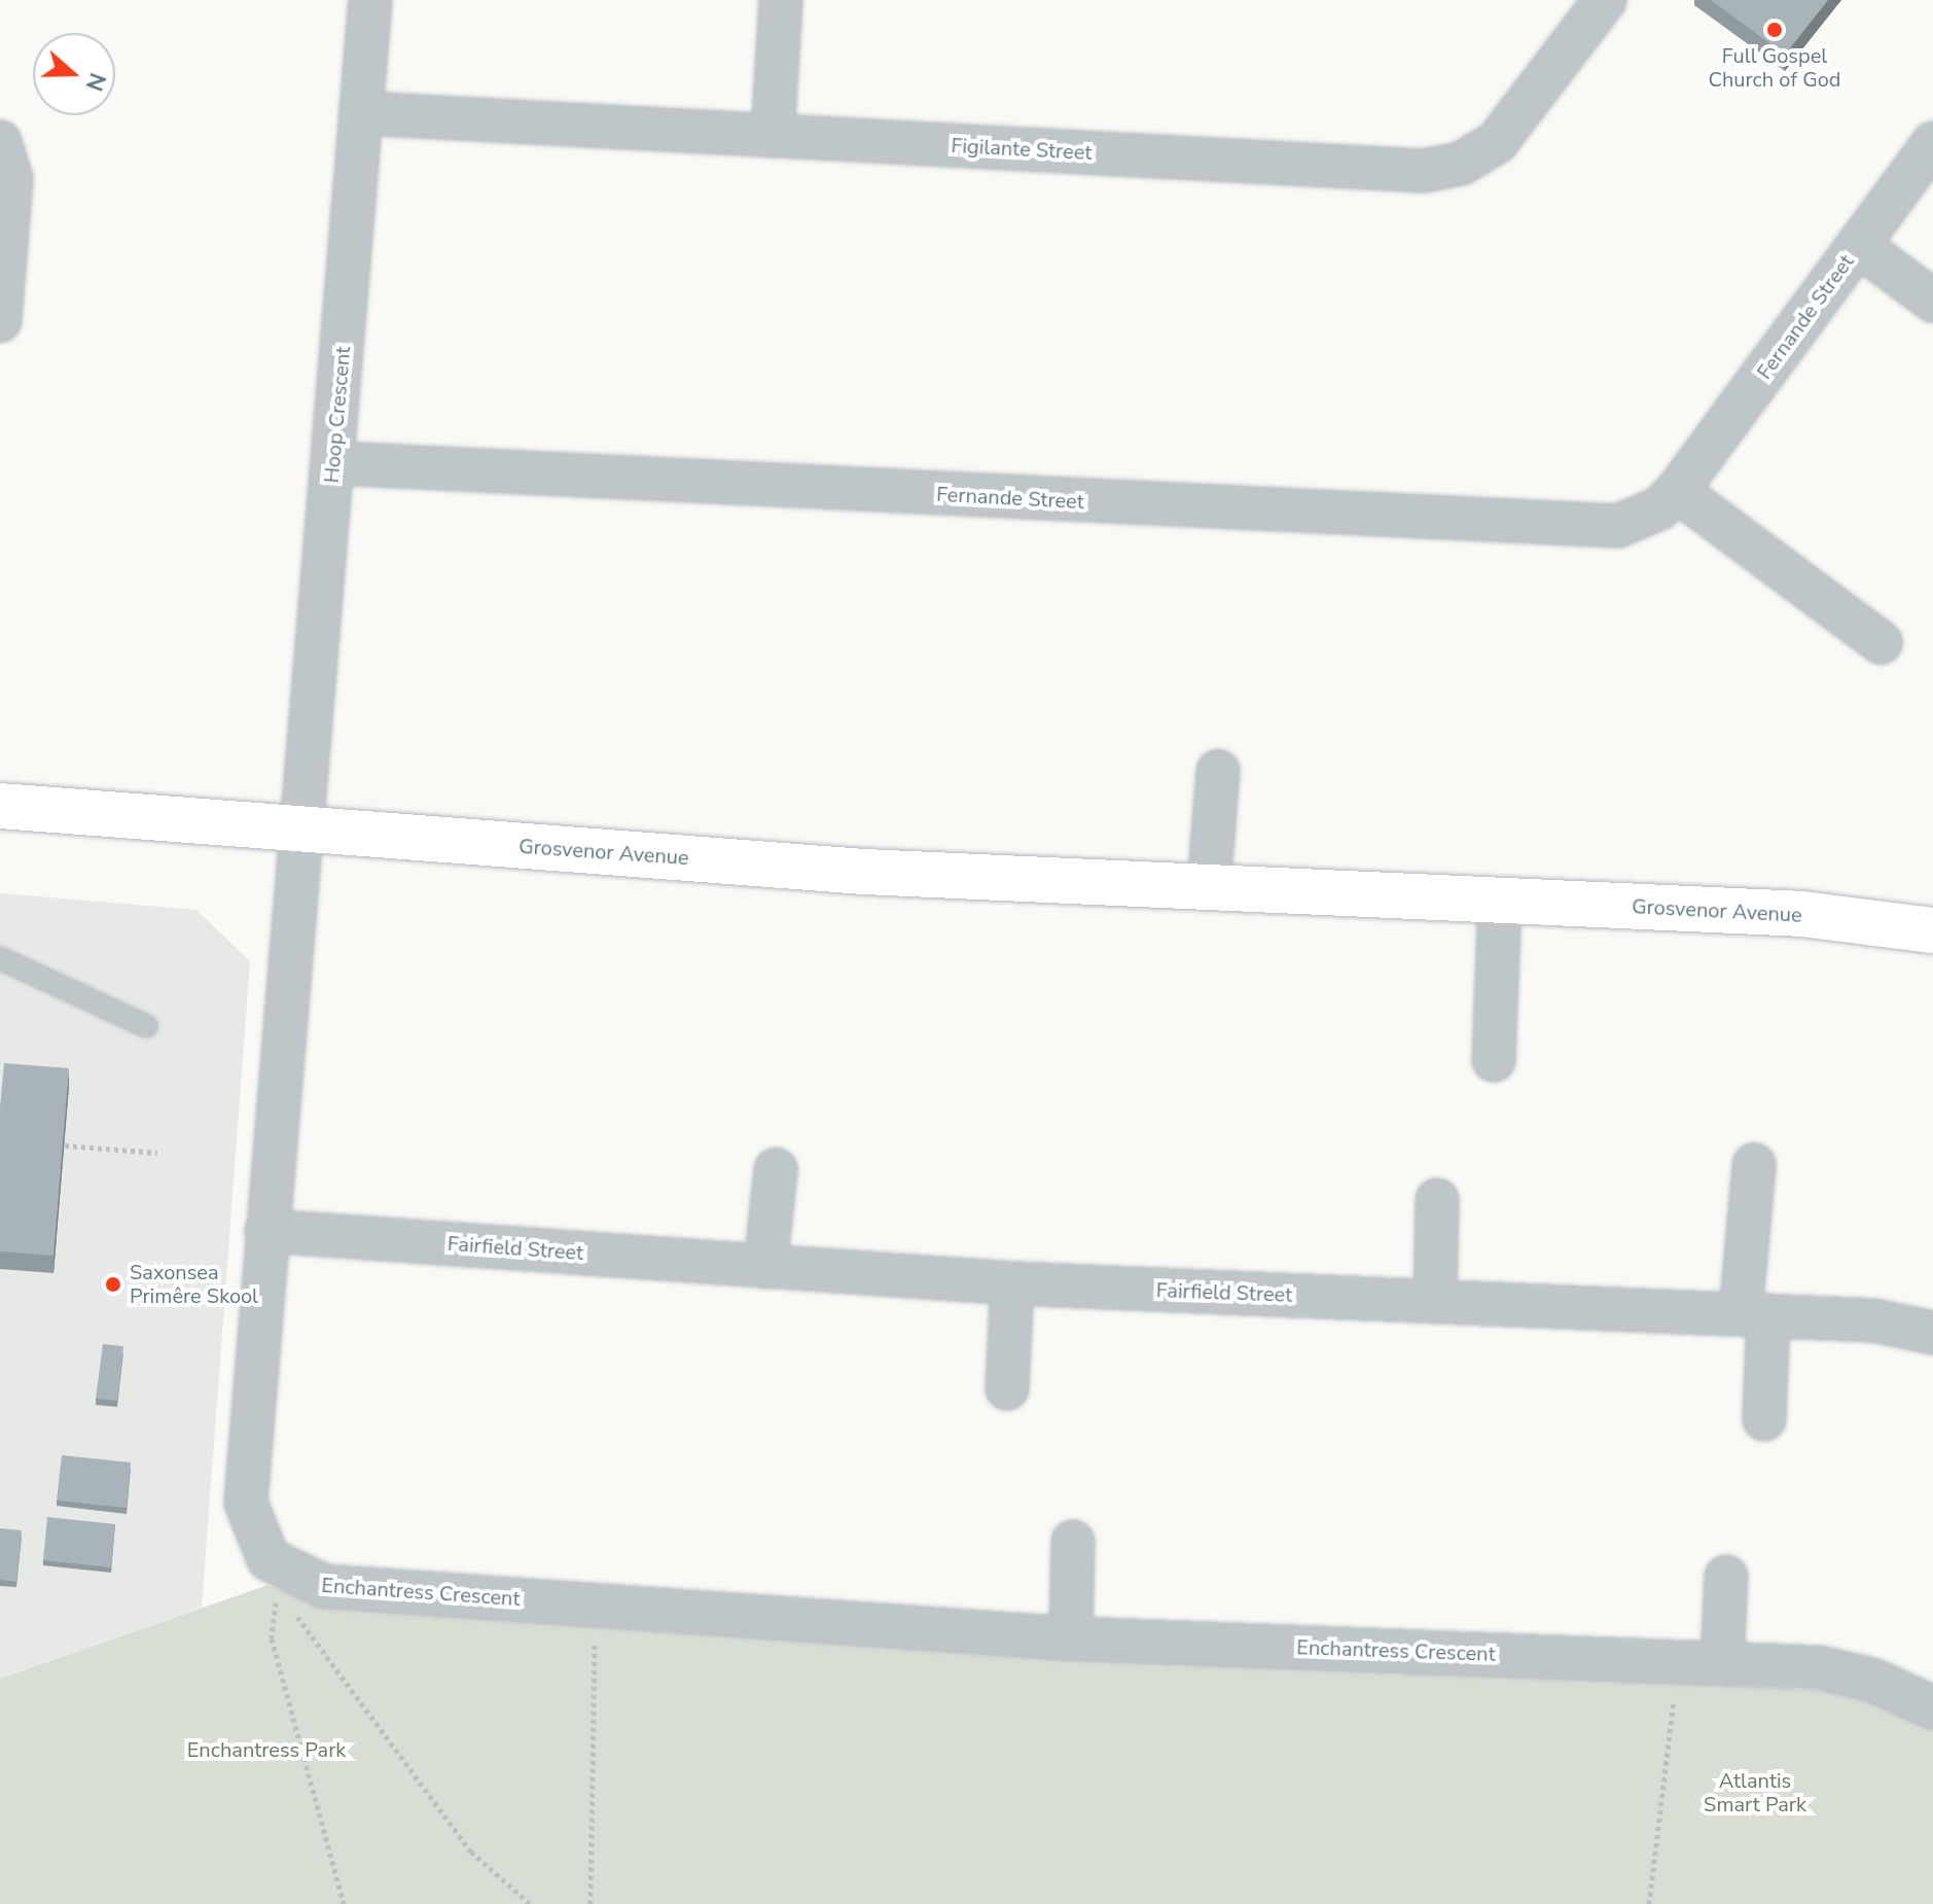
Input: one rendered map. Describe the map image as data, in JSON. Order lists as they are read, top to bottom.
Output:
{
  "streets": {
    "street": [
      "Figilante Street",
      "Fernande Street",
      "Hoop Crescent",
      "Grosvenor Avenue",
      "Fairfield Street",
      "Enchantress Crescent"
    ]
  },
  "crossings": [
    ["Figilante Street", "Hoop Crescent"],
    ["Fernande Street", "Hoop Crescent"],
    ["Hoop Crescent", "Grosvenor Avenue"]
  ],
  "parks": ["Enchantress Park", "Atlantis Smart Park"],
  "places": ["Full Gospel Church of God", "Saxonsea Primêre Skool"],
  "north": "right"
}
